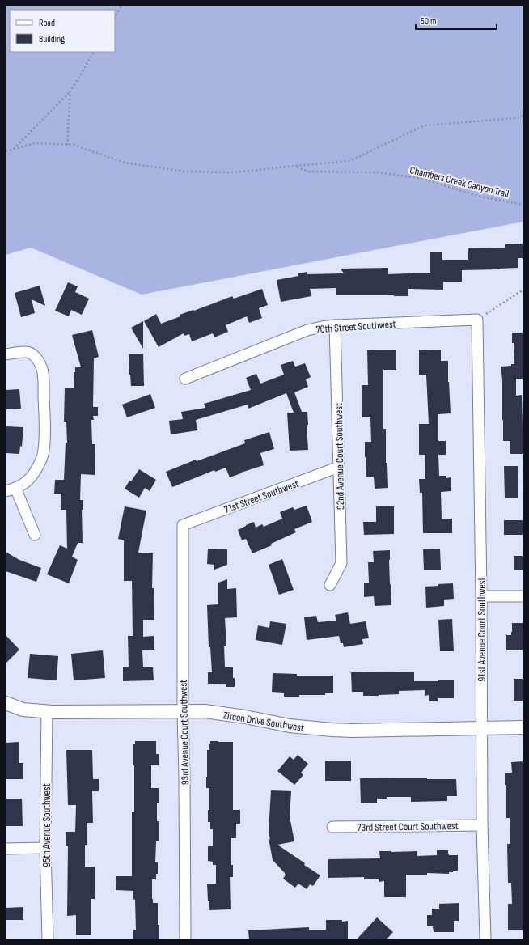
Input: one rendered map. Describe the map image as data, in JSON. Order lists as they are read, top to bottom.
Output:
{
  "streets": {
    "street": [
      "70th Street Southwest",
      "92nd Avenue Court Southwest",
      "71st Street Southwest",
      "91st Avenue Court Southwest",
      "Zircon Drive Southwest",
      "93rd Avenue Court Southwest",
      "95th Avenue Southwest",
      "73rd Street Court Southwest"
    ],
    "path": ["Chambers Creek Canyon Trail"]
  },
  "crossings": [
    ["70th Street Southwest", "92nd Avenue Court Southwest"],
    ["70th Street Southwest", "91st Avenue Court Southwest"],
    ["92nd Avenue Court Southwest", "71st Street Southwest"],
    ["71st Street Southwest", "93rd Avenue Court Southwest"],
    ["91st Avenue Court Southwest", "Zircon Drive Southwest"],
    ["91st Avenue Court Southwest", "73rd Street Court Southwest"],
    ["Zircon Drive Southwest", "93rd Avenue Court Southwest"],
    ["Zircon Drive Southwest", "95th Avenue Southwest"]
  ],
  "legend": ["Road", "Building"],
  "scale_bar": "50 m"
}
